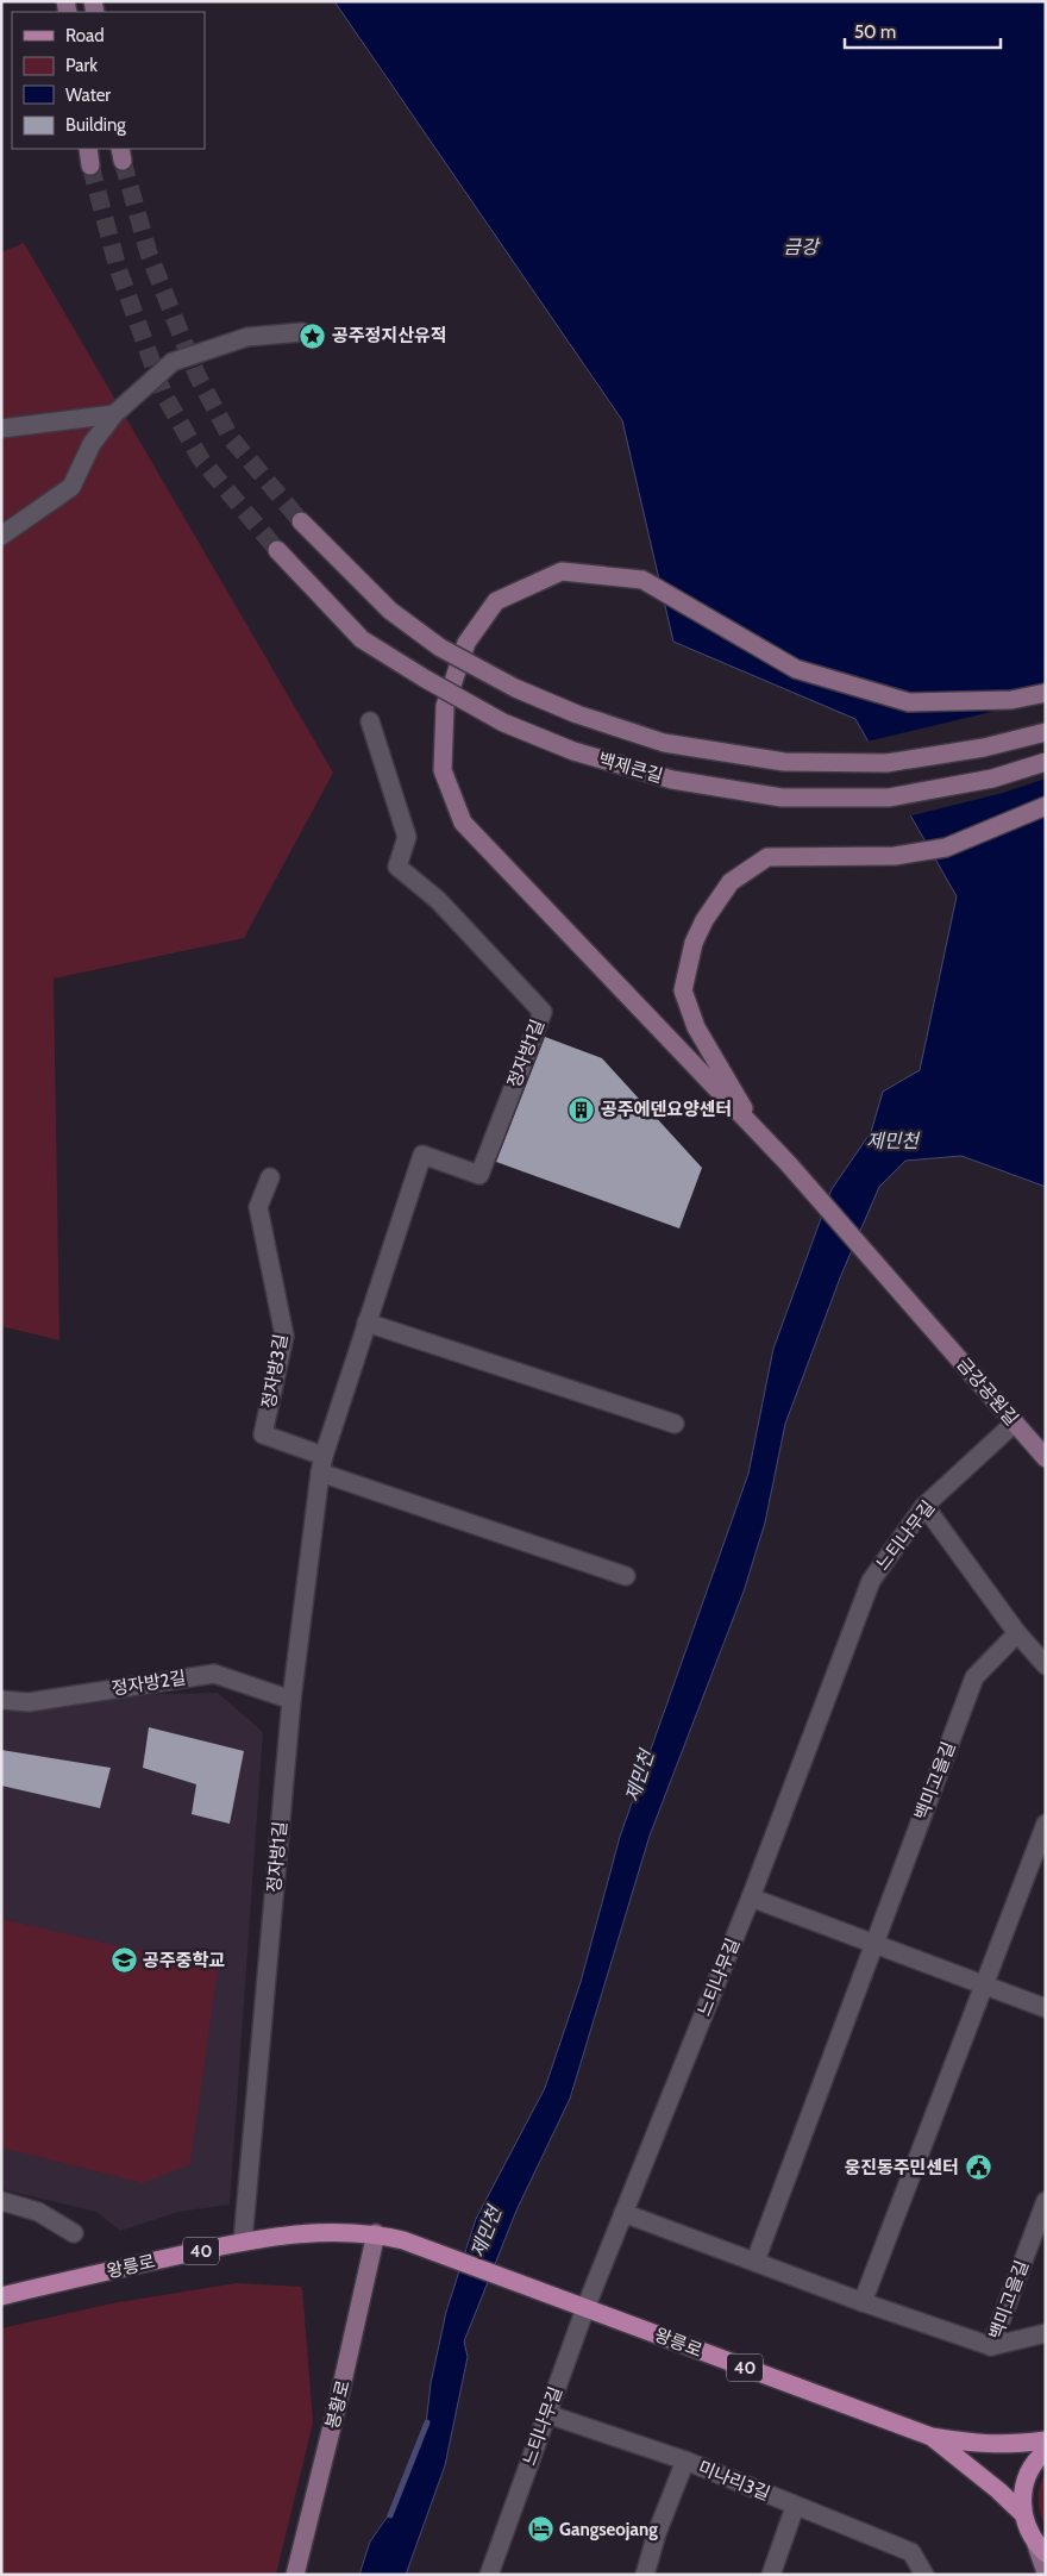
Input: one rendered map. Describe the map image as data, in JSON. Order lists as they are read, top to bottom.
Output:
{
  "streets": {
    "main road": [
      "백제큰길",
      "금강공원길",
      "40",
      "왕릉로",
      "봉황로"
    ],
    "street": [
      "정자방1길",
      "정자방3길",
      "느티나무길",
      "정자방2길",
      "백미고을길",
      "미나리3길"
    ]
  },
  "crossings": [
    ["정자방1길", "정자방3길"],
    ["정자방1길", "정자방2길"],
    ["정자방1길", "왕릉로"],
    ["금강공원길", "느티나무길"],
    ["느티나무길", "왕릉로"],
    ["40", "왕릉로"],
    ["왕릉로", "봉황로"]
  ],
  "water": ["금강", "제민천"],
  "places": {
    "place": ["공주정지산유적"],
    "building": ["공주에덴요양센터"],
    "school or university": ["공주중학교"],
    "public building": ["웅진동주민센터"],
    "hotel": ["Gangseojang"]
  },
  "legend": [
    "Road",
    "Park",
    "Water",
    "Building"
  ],
  "scale_bar": "50 m"
}
